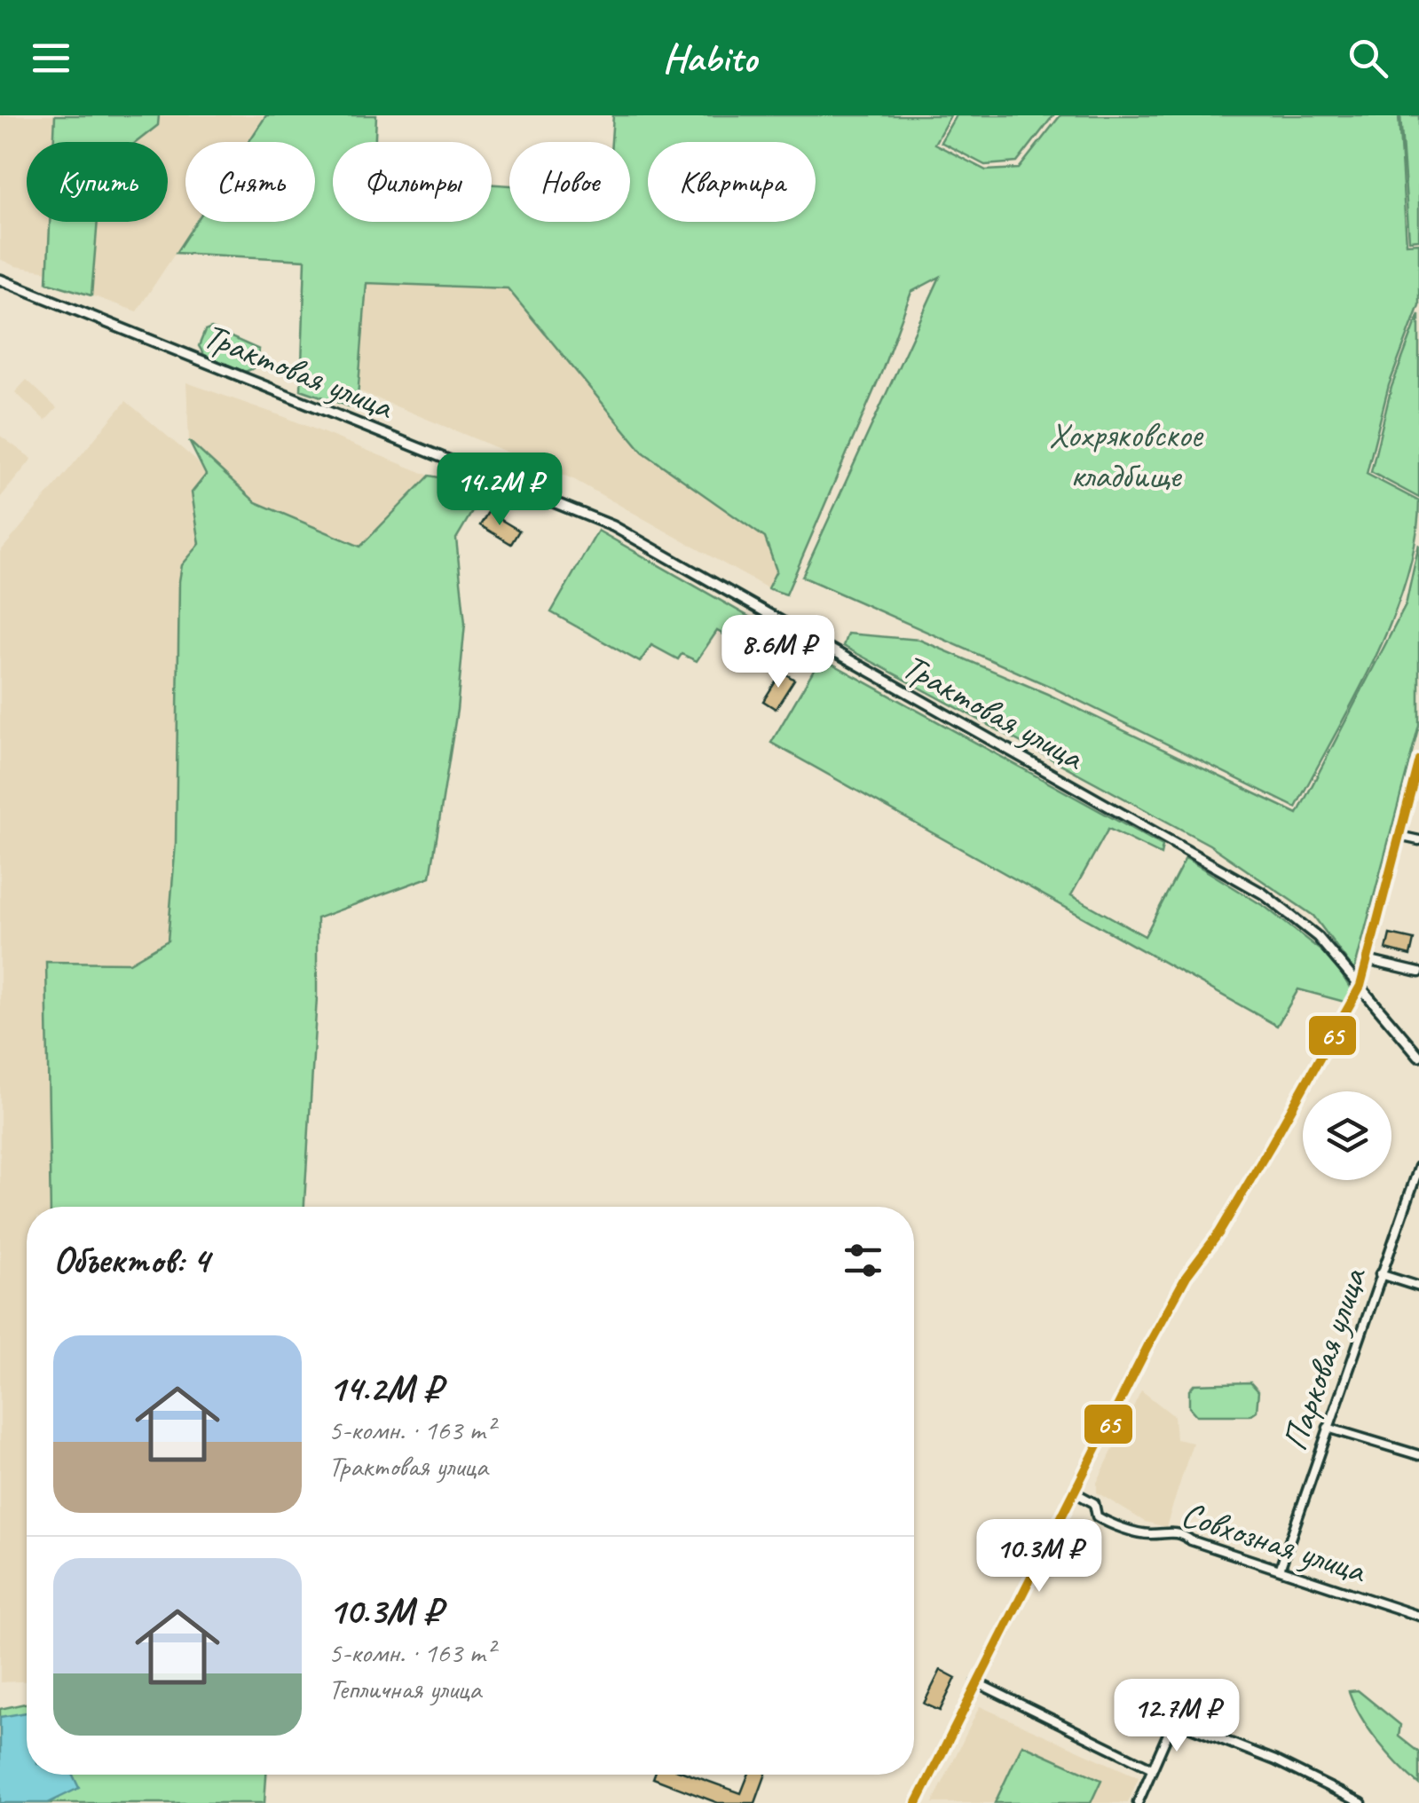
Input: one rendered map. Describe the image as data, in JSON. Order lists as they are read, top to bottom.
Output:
{
  "streets": {
    "street": ["Трактовая улица", "Парковая улица", "Совхозная улица"]
  },
  "crossings": [
    ["Парковая улица", "Совхозная улица"]
  ],
  "parks": ["Хохряковское кладбище"],
  "lines": ["transit line 65"],
  "page": {
    "header": "Habito",
    "chip": [
      "Купить",
      "Снять",
      "Фильтры",
      "Новое",
      "Квартира"
    ],
    "price": [
      "14.2M ₽",
      "8.6M ₽",
      "10.3M ₽",
      "12.7M ₽"
    ],
    "heading": "Объектов: 4",
    "list": [
      {
        "name": "14.2M ₽",
        "note": "5-комн. · 163 m² · Трактовая улица"
      },
      {
        "name": "10.3M ₽",
        "note": "5-комн. · 163 m² · Тепличная улица"
      }
    ]
  }
}
